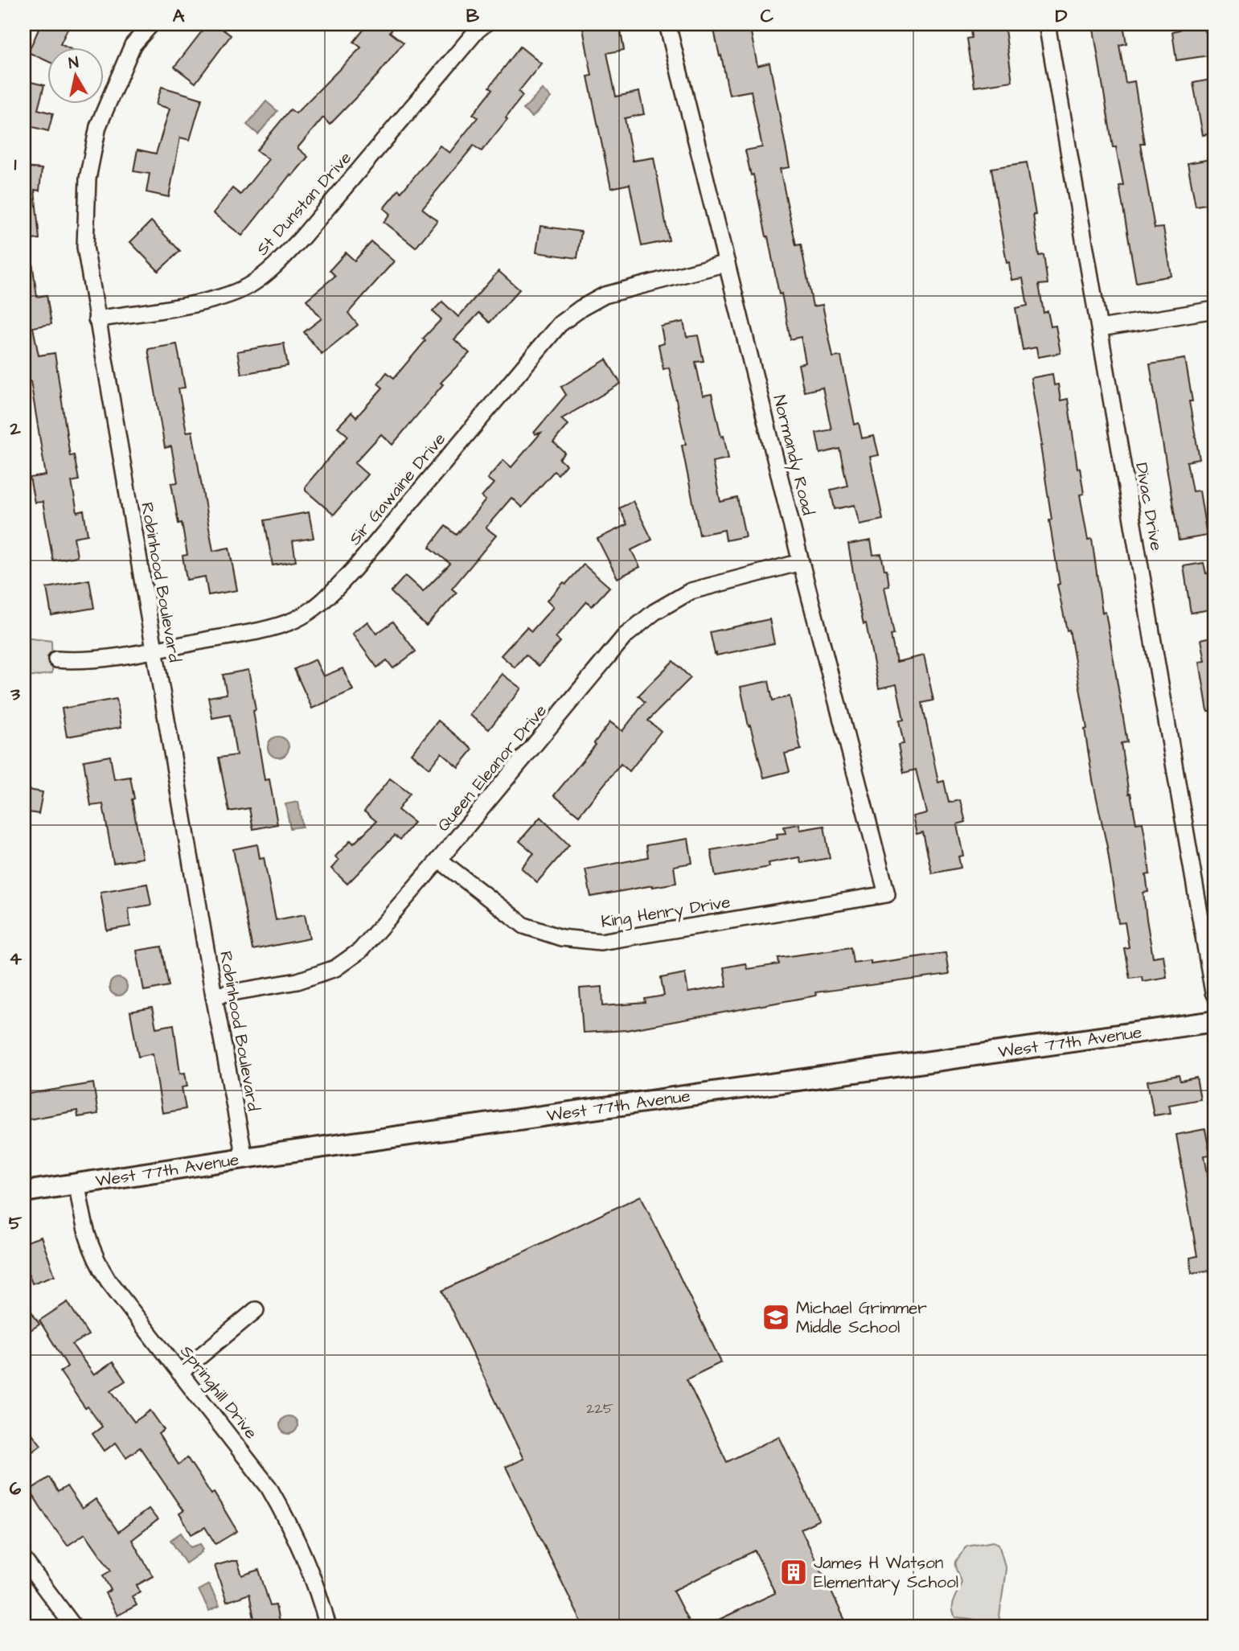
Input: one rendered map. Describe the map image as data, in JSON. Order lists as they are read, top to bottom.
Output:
{
  "streets": {
    "street": [
      "St Dunstan Drive",
      "Normandy Road",
      "Sir Gawaine Drive",
      "Divac Drive",
      "Robinhood Boulevard",
      "Queen Eleanor Drive",
      "King Henry Drive",
      "West 77th Avenue",
      "Springhill Drive"
    ]
  },
  "crossings": [
    ["St Dunstan Drive", "Robinhood Boulevard"],
    ["Normandy Road", "Sir Gawaine Drive"],
    ["Normandy Road", "Queen Eleanor Drive"],
    ["Normandy Road", "King Henry Drive"],
    ["Sir Gawaine Drive", "Robinhood Boulevard"],
    ["Robinhood Boulevard", "Queen Eleanor Drive"],
    ["Robinhood Boulevard", "West 77th Avenue"],
    ["Queen Eleanor Drive", "King Henry Drive"],
    ["West 77th Avenue", "Springhill Drive"]
  ],
  "places": {
    "school or university": ["Michael Grimmer Middle School"],
    "building": ["James H Watson Elementary School"]
  },
  "house_numbers": ["225"],
  "north": "top",
  "grid": {
    "columns": [
      "A",
      "B",
      "C",
      "D"
    ],
    "rows": [
      "1",
      "2",
      "3",
      "4",
      "5",
      "6"
    ]
  }
}
